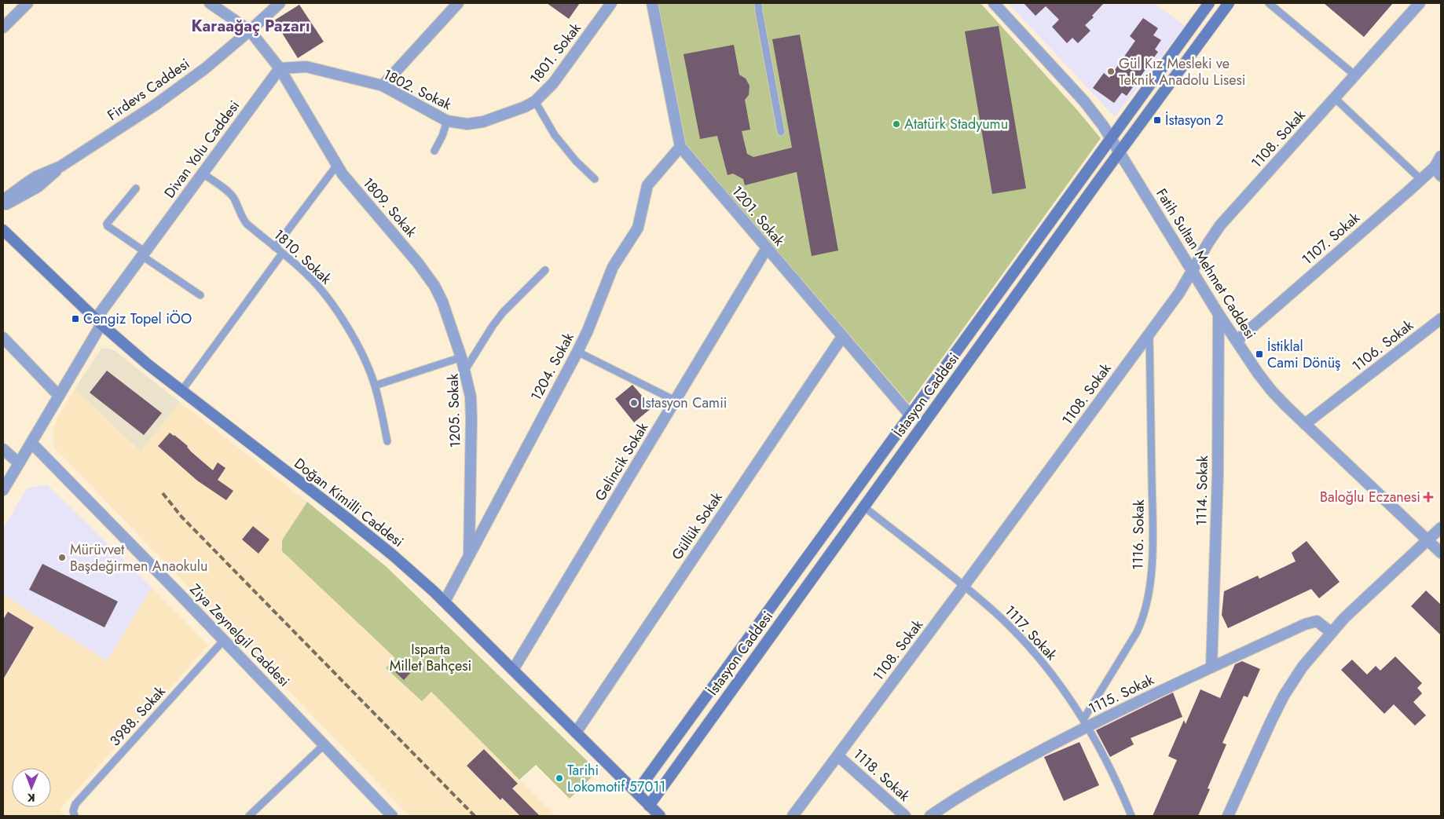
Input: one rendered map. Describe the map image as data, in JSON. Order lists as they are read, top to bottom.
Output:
{
  "streets": {
    "main road": ["İstasyon Caddesi", "Doğan Kimilli Caddesi"],
    "street": [
      "1801. Sokak",
      "Firdevs Caddesi",
      "1802. Sokak",
      "1108. Sokak",
      "Divan Yolu Caddesi",
      "1809. Sokak",
      "1201. Sokak",
      "1107. Sokak",
      "Fatih Sultan Mehmet Caddesi",
      "1106. Sokak",
      "1204. Sokak",
      "1205. Sokak",
      "Gelincik Sokak",
      "1114. Sokak",
      "Güllük Sokak",
      "Ziya Zeynelgil Caddesi",
      "1115. Sokak",
      "1118. Sokak"
    ],
    "lane": [
      "1810. Sokak",
      "1116. Sokak",
      "1117. Sokak",
      "3988. Sokak"
    ]
  },
  "crossings": [
    ["1801. Sokak", "1802. Sokak"],
    ["1802. Sokak", "Divan Yolu Caddesi"],
    ["1802. Sokak", "1809. Sokak"],
    ["1108. Sokak", "Fatih Sultan Mehmet Caddesi"],
    ["1108. Sokak", "1116. Sokak"],
    ["1108. Sokak", "1117. Sokak"],
    ["1108. Sokak", "1118. Sokak"],
    ["Divan Yolu Caddesi", "1809. Sokak"],
    ["Divan Yolu Caddesi", "1810. Sokak"],
    ["Divan Yolu Caddesi", "Doğan Kimilli Caddesi"],
    ["Divan Yolu Caddesi", "Ziya Zeynelgil Caddesi"],
    ["1809. Sokak", "1205. Sokak"],
    ["1201. Sokak", "1204. Sokak"],
    ["1201. Sokak", "İstasyon Caddesi"],
    ["1201. Sokak", "Gelincik Sokak"],
    ["1201. Sokak", "Güllük Sokak"],
    ["1107. Sokak", "Fatih Sultan Mehmet Caddesi"],
    ["Fatih Sultan Mehmet Caddesi", "1106. Sokak"],
    ["Fatih Sultan Mehmet Caddesi", "İstasyon Caddesi"],
    ["Fatih Sultan Mehmet Caddesi", "1114. Sokak"],
    ["1204. Sokak", "1205. Sokak"],
    ["1204. Sokak", "Doğan Kimilli Caddesi"],
    ["İstasyon Caddesi", "Doğan Kimilli Caddesi"],
    ["İstasyon Caddesi", "1117. Sokak"],
    ["Gelincik Sokak", "Doğan Kimilli Caddesi"],
    ["1114. Sokak", "1115. Sokak"],
    ["Doğan Kimilli Caddesi", "Güllük Sokak"],
    ["1116. Sokak", "1117. Sokak"],
    ["1116. Sokak", "1115. Sokak"],
    ["1117. Sokak", "1115. Sokak"],
    ["Ziya Zeynelgil Caddesi", "3988. Sokak"]
  ],
  "districts": ["Karaağaç Pazarı"],
  "parks": ["Isparta Millet Bahçesi"],
  "places": {
    "other": [
      "Gül Kız Mesleki ve Teknik Anadolu Lisesi",
      "Atatürk Stadyumu",
      "Istasyon Camii",
      "Mürüvvet Başdeğirmen Anaokulu",
      "Tarihi Lokomotif 57011"
    ],
    "transit": ["İstasyon 2", "Cengiz Topel iÖO", "İstiklal Cami Dönüş"],
    "health": ["Baloğlu Eczanesi"]
  },
  "north": "bottom"
}
